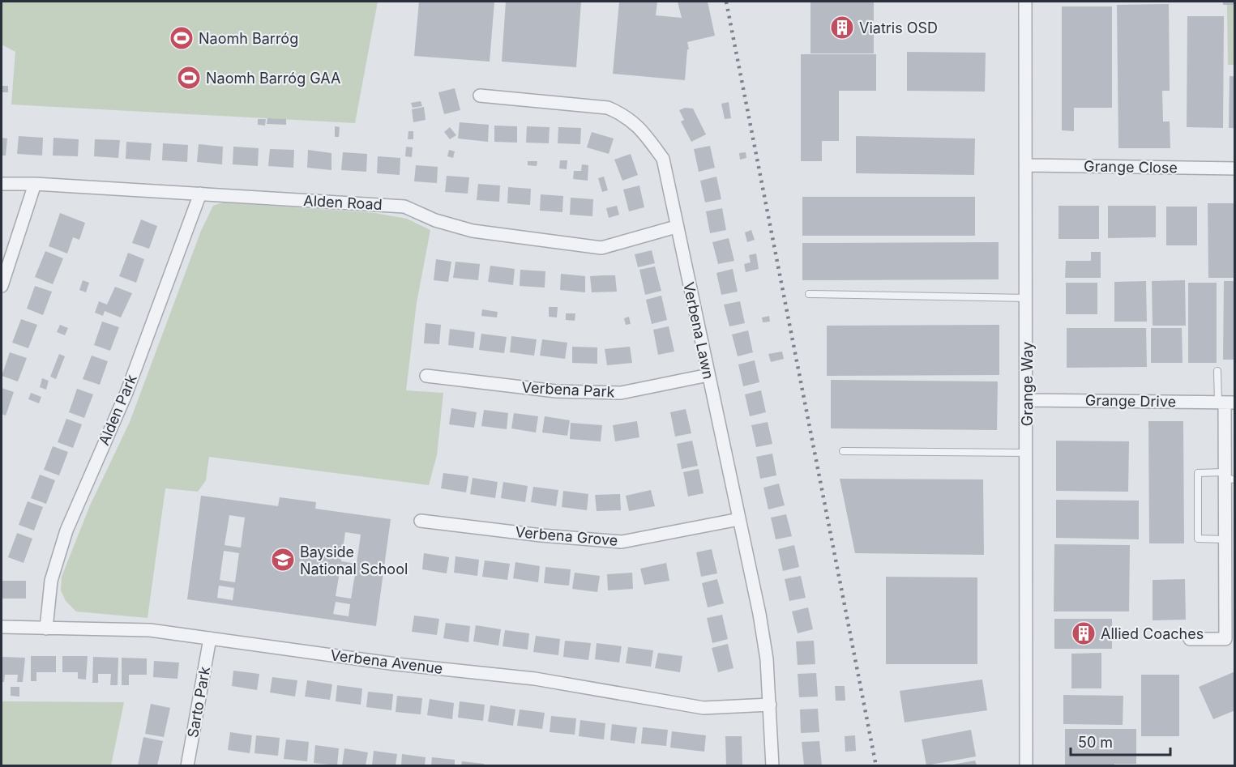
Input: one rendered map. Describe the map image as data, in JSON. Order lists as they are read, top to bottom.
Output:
{
  "streets": {
    "street": [
      "Grange Close",
      "Alden Road",
      "Verbena Lawn",
      "Grange Way",
      "Verbena Park",
      "Grange Drive",
      "Alden Park",
      "Verbena Grove",
      "Verbena Avenue",
      "Sarto Park"
    ]
  },
  "crossings": [
    ["Grange Close", "Grange Way"],
    ["Alden Road", "Verbena Lawn"],
    ["Alden Road", "Alden Park"],
    ["Verbena Lawn", "Verbena Park"],
    ["Verbena Lawn", "Verbena Grove"],
    ["Verbena Lawn", "Verbena Avenue"],
    ["Grange Way", "Grange Drive"],
    ["Alden Park", "Verbena Avenue"],
    ["Verbena Avenue", "Sarto Park"]
  ],
  "places": {
    "building": ["Viatris OSD", "Allied Coaches"],
    "sports": ["Naomh Barróg", "Naomh Barróg GAA"],
    "school or university": ["Bayside National School"]
  },
  "scale_bar": "50 m"
}
